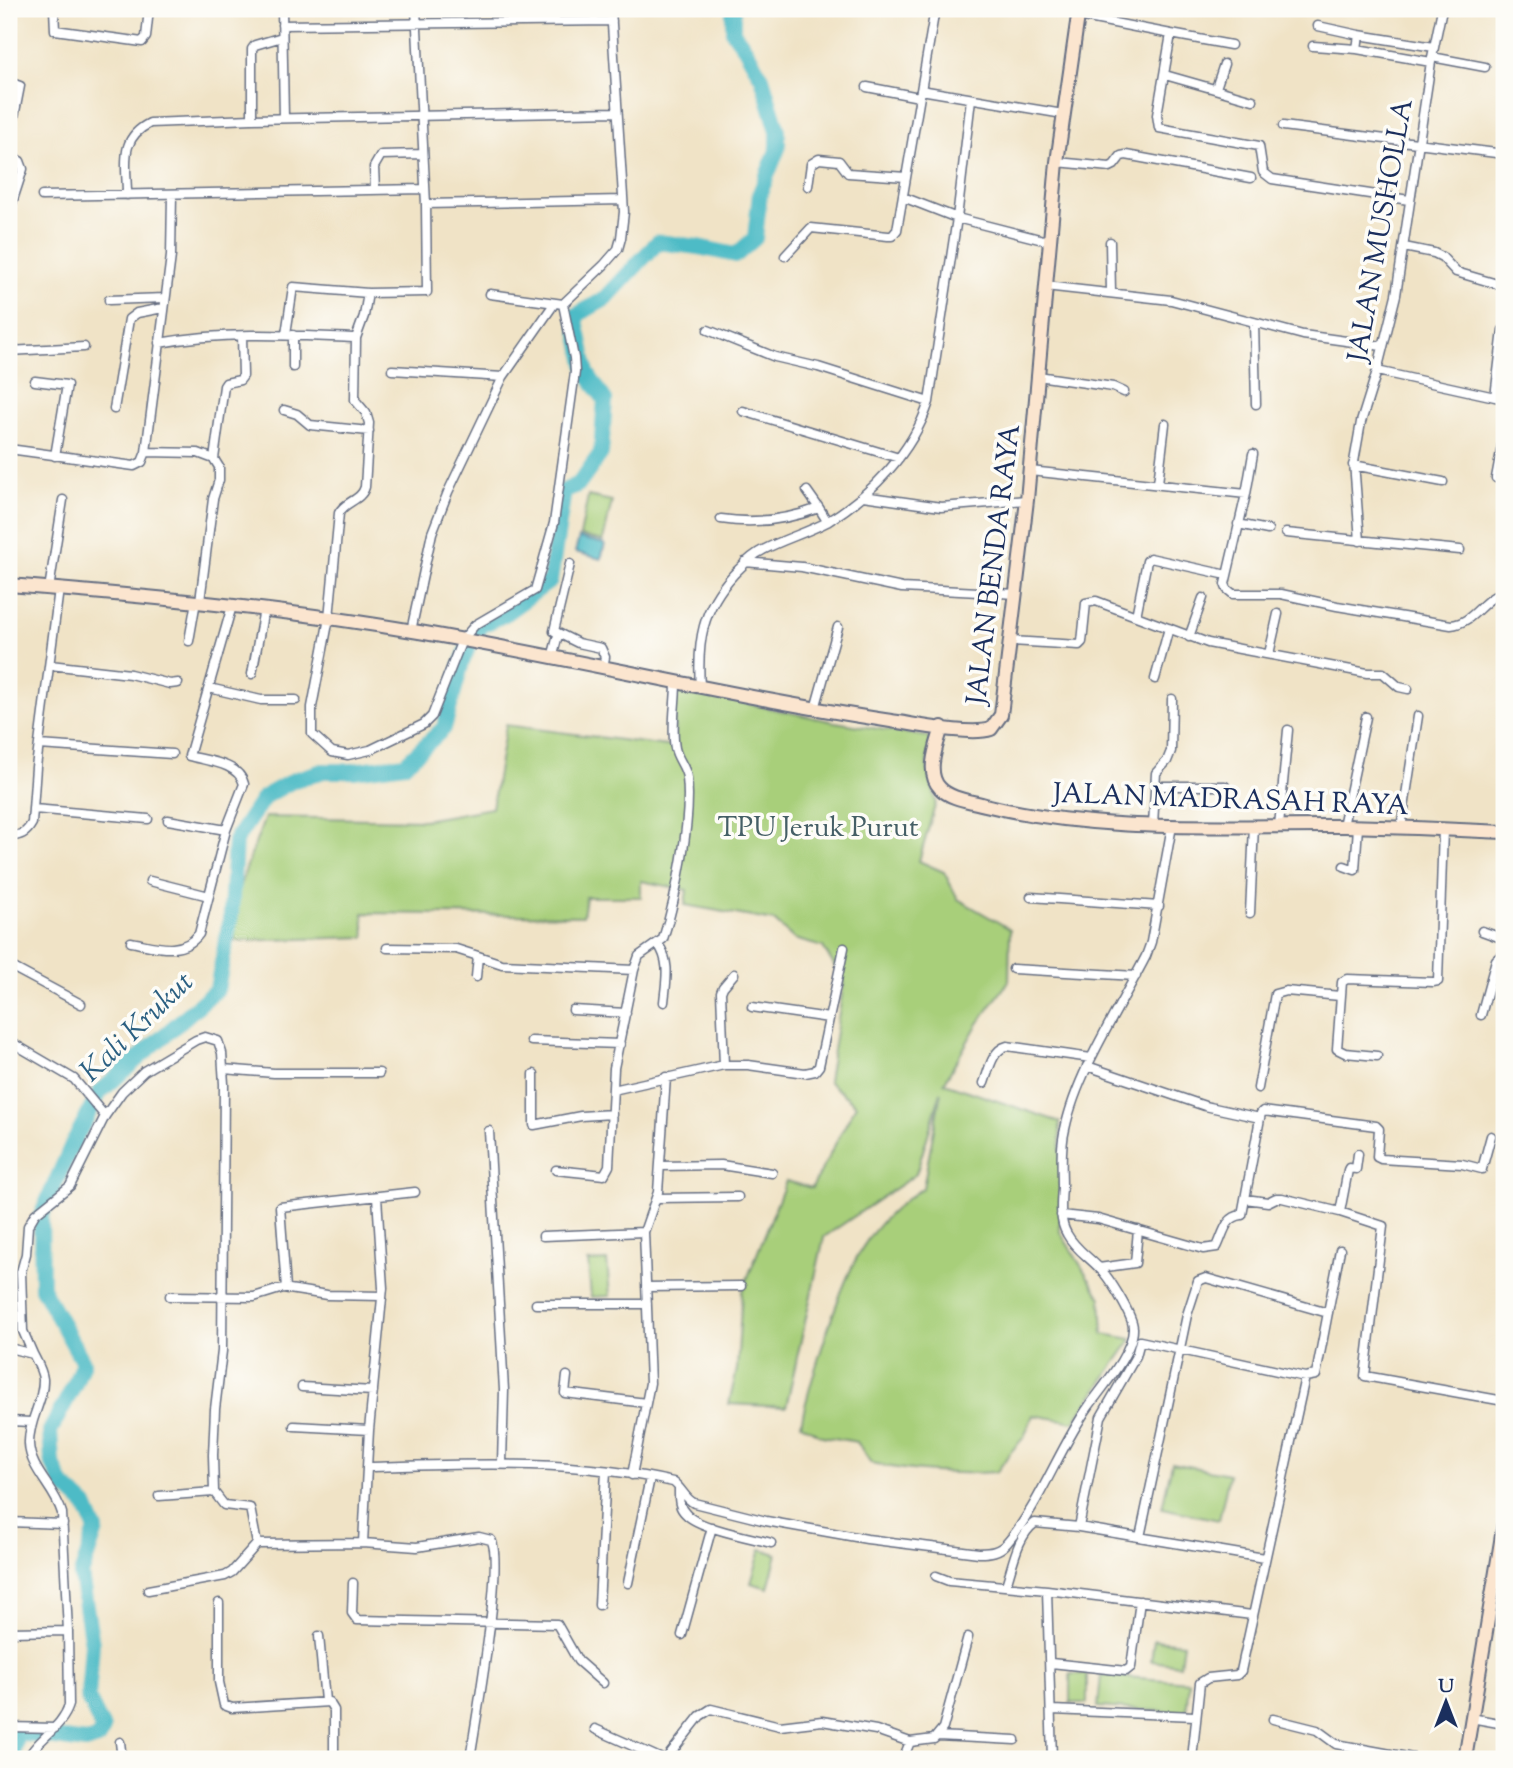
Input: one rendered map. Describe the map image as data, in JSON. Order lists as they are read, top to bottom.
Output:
{
  "streets": {
    "street": ["JALAN MUSHOLLA", "JALAN BENDA RAYA", "JALAN MADRASAH RAYA"]
  },
  "crossings": [
    ["JALAN BENDA RAYA", "JALAN MADRASAH RAYA"]
  ],
  "water": ["Kali Krukut"],
  "parks": ["TPU Jeruk Purut"],
  "north": "top"
}
